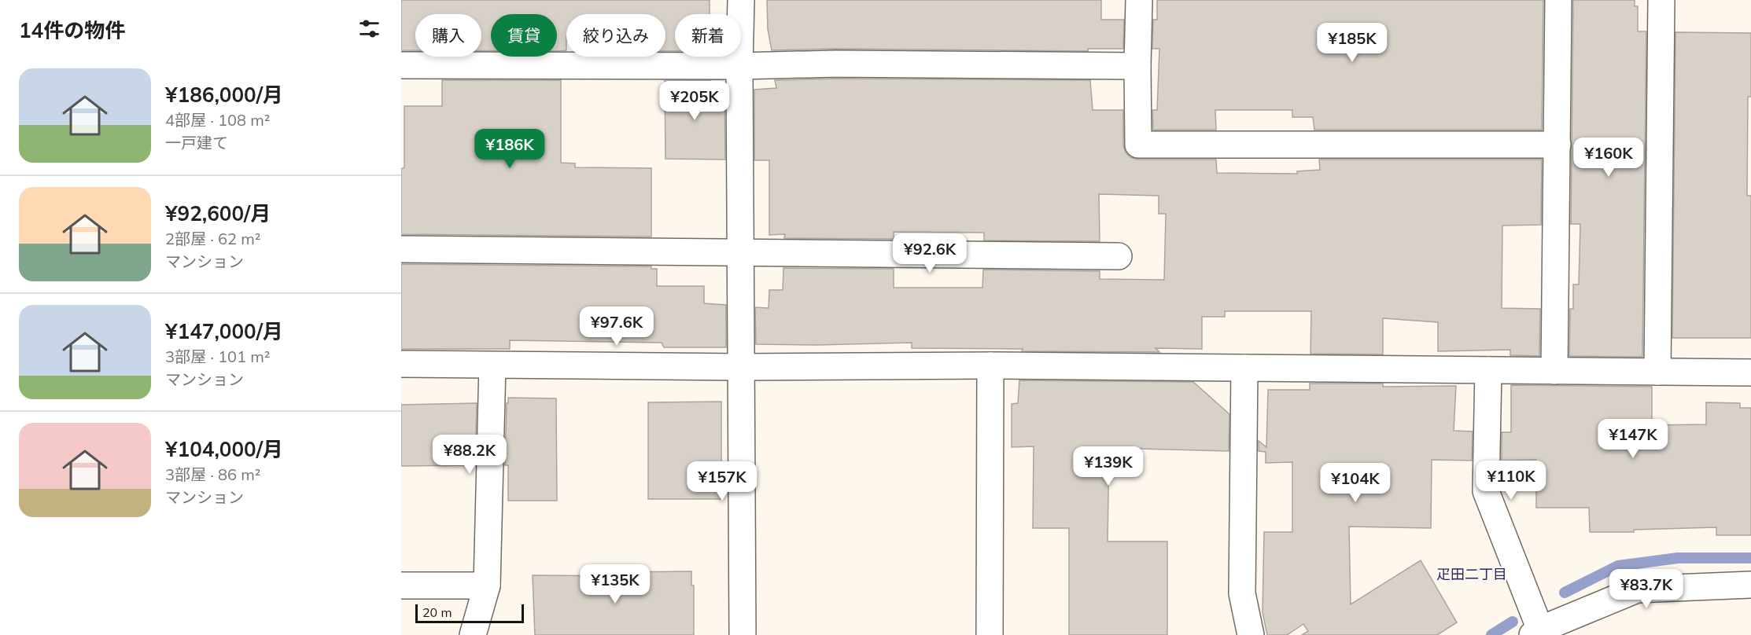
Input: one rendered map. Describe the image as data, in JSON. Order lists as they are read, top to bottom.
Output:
{
  "districts": ["疋田二丁目"],
  "scale_bar": "20 m",
  "page": {
    "heading": "14件の物件",
    "chip": [
      "購入",
      "賃貸",
      "絞り込み",
      "新着"
    ],
    "price": [
      "¥185K",
      "¥205K",
      "¥186K",
      "¥160K",
      "¥92.6K",
      "¥97.6K",
      "¥147K",
      "¥88.2K",
      "¥139K",
      "¥110K",
      "¥157K",
      "¥104K",
      "¥135K",
      "¥83.7K"
    ],
    "list": [
      {
        "name": "¥186,000/月",
        "note": "4部屋 · 108 m² · 一戸建て"
      },
      {
        "name": "¥92,600/月",
        "note": "2部屋 · 62 m² · マンション"
      },
      {
        "name": "¥147,000/月",
        "note": "3部屋 · 101 m² · マンション"
      },
      {
        "name": "¥104,000/月",
        "note": "3部屋 · 86 m² · マンション"
      }
    ],
    "scale": "20 m"
  }
}
